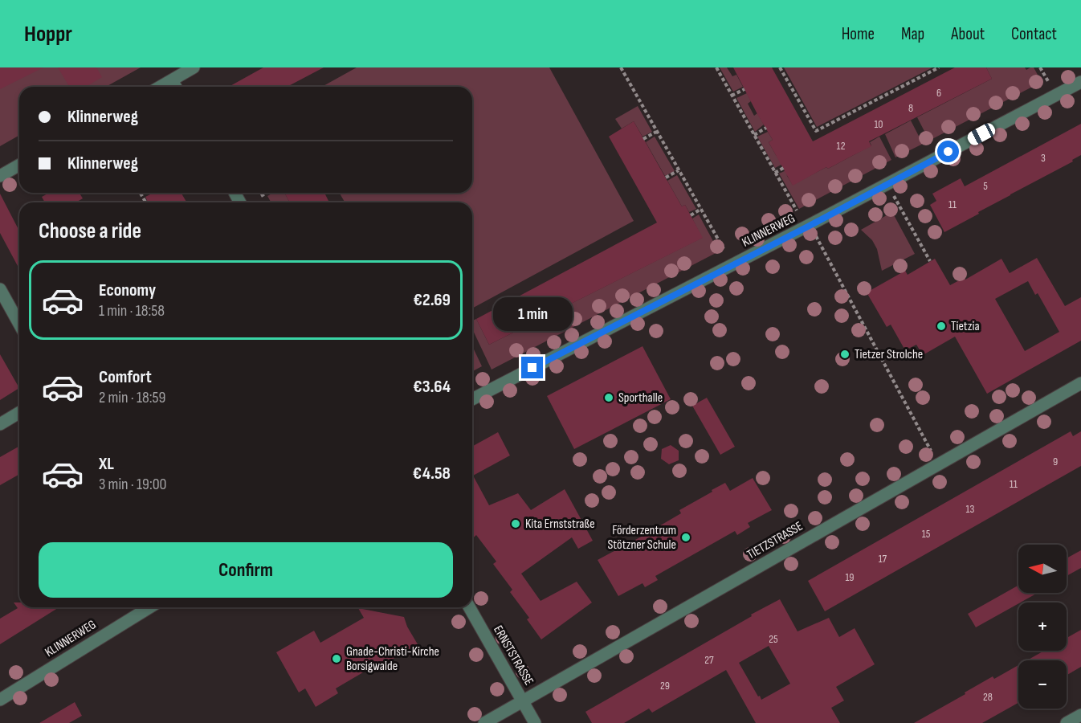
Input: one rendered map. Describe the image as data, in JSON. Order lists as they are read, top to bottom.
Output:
{
  "streets": {
    "street": ["KLINNERWEG", "TIETZSTRASSE", "ERNSTSTRASSE"]
  },
  "crossings": [
    ["TIETZSTRASSE", "ERNSTSTRASSE"]
  ],
  "places": [
    "Tietzia",
    "Tietzer Strolche",
    "Sporthalle",
    "Kita Ernststraße",
    "Förderzentrum Stötzner Schule",
    "Gnade-Christi-Kirche Borsigwalde"
  ],
  "house_numbers": [
    "6",
    "8",
    "10",
    "12",
    "3",
    "5",
    "11",
    "9",
    "11",
    "13",
    "15",
    "17",
    "19",
    "25",
    "27",
    "29",
    "28"
  ],
  "north": "left",
  "page": {
    "header": "Hoppr",
    "nav": [
      "Home",
      "Map",
      "About",
      "Contact"
    ],
    "banner": ["Klinnerweg", "Klinnerweg"],
    "heading": "Choose a ride",
    "list": [
      {
        "name": "Economy",
        "note": "1 min · 18:58",
        "value": "€2.69"
      },
      {
        "name": "Comfort",
        "note": "2 min · 18:59",
        "value": "€3.64"
      },
      {
        "name": "XL",
        "note": "3 min · 19:00",
        "value": "€4.58"
      }
    ],
    "bubble": "1 min",
    "buttons": "Confirm",
    "map_buttons": ["+", "−"]
  }
}
